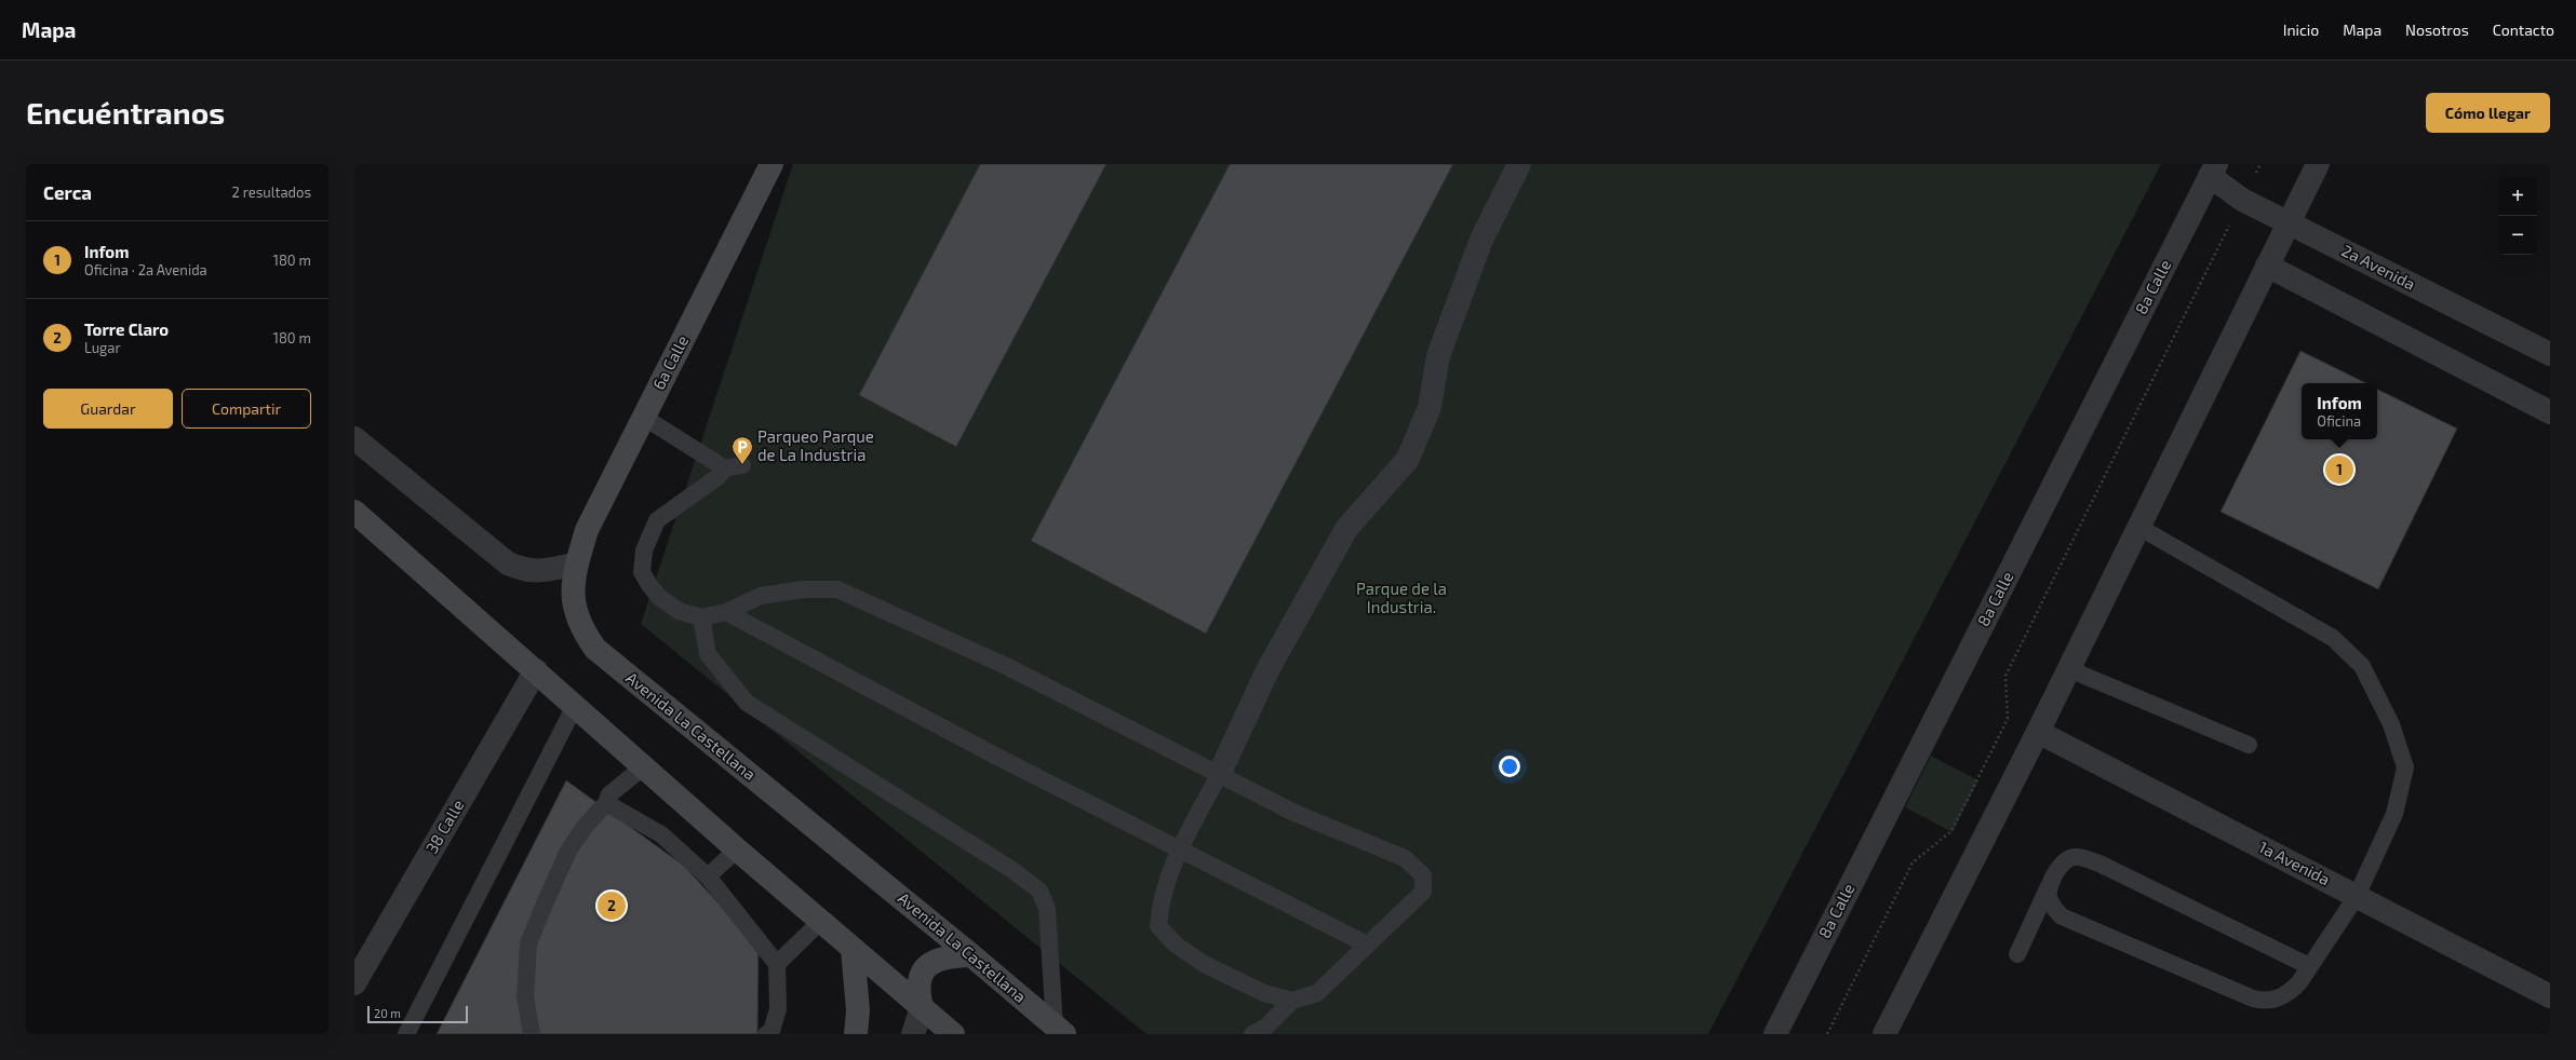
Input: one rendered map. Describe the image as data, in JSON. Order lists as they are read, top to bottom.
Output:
{
  "streets": {
    "main road": ["6a Calle", "Avenida La Castellana"],
    "street": [
      "2a Avenida",
      "8a Calle",
      "38 Calle",
      "1a Avenida"
    ]
  },
  "crossings": [
    ["2a Avenida", "8a Calle"],
    ["6a Calle", "Avenida La Castellana"]
  ],
  "parks": ["Parque de la Industria."],
  "places": {
    "parking": ["Parqueo Parque de La Industria"]
  },
  "scale_bar": "20 m",
  "page": {
    "header": "Mapa",
    "nav": [
      "Inicio",
      "Mapa",
      "Nosotros",
      "Contacto"
    ],
    "buttons": [
      "Cómo llegar",
      ["Guardar", "Compartir"]
    ],
    "title": "Encuéntranos",
    "heading": ["Cerca", "2 resultados"],
    "map_buttons": ["+", "−"],
    "list": [
      {
        "mark": "1",
        "name": "Infom",
        "note": "Oficina · 2a Avenida",
        "value": "180 m"
      },
      {
        "mark": "2",
        "name": "Torre Claro",
        "note": "Lugar",
        "value": "180 m"
      }
    ],
    "popup": ["Infom", "Oficina"],
    "pins": ["1", "2"],
    "scale": "20 m"
  }
}
